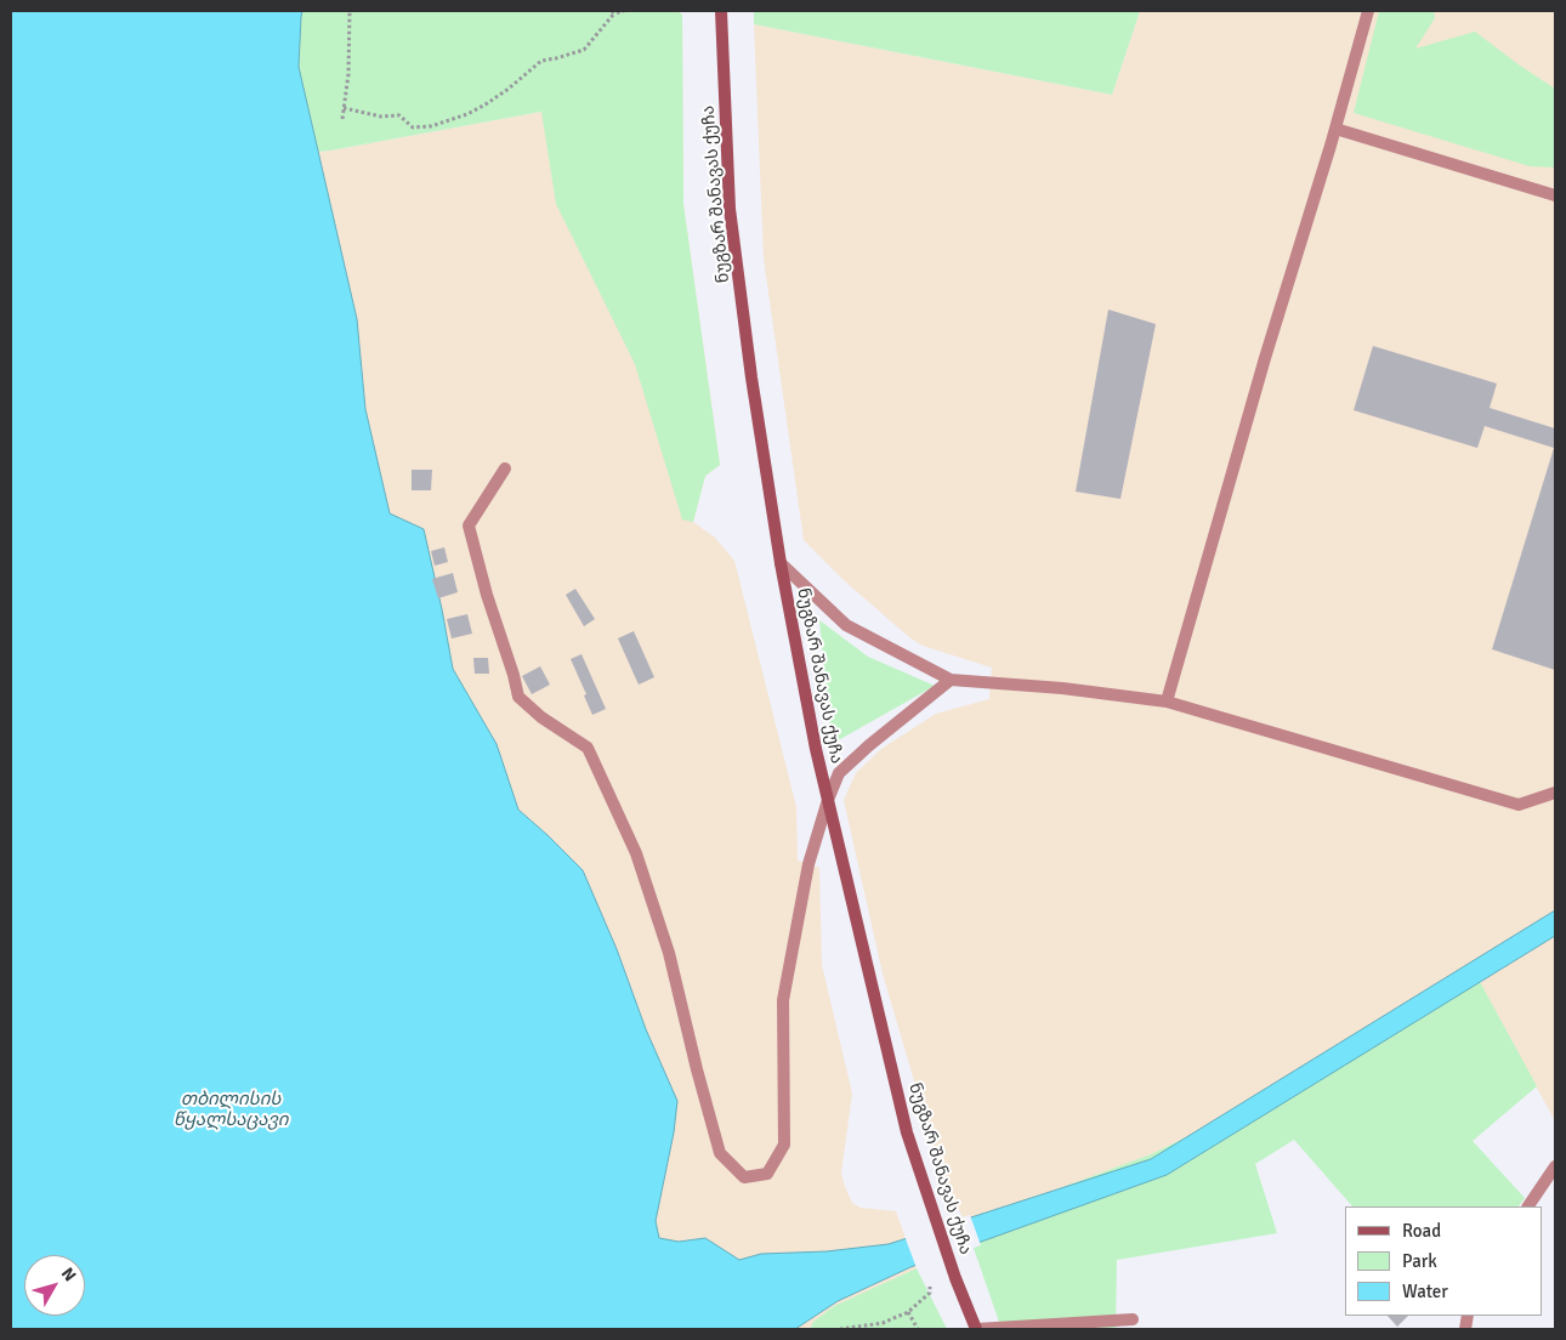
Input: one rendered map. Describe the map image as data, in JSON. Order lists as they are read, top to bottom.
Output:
{
  "streets": {
    "main road": ["ნუგზარ შანავას ქუჩა"]
  },
  "water": ["თბილისის წყალსაცავი"],
  "legend": ["Road", "Park", "Water"],
  "north": "top right"
}
